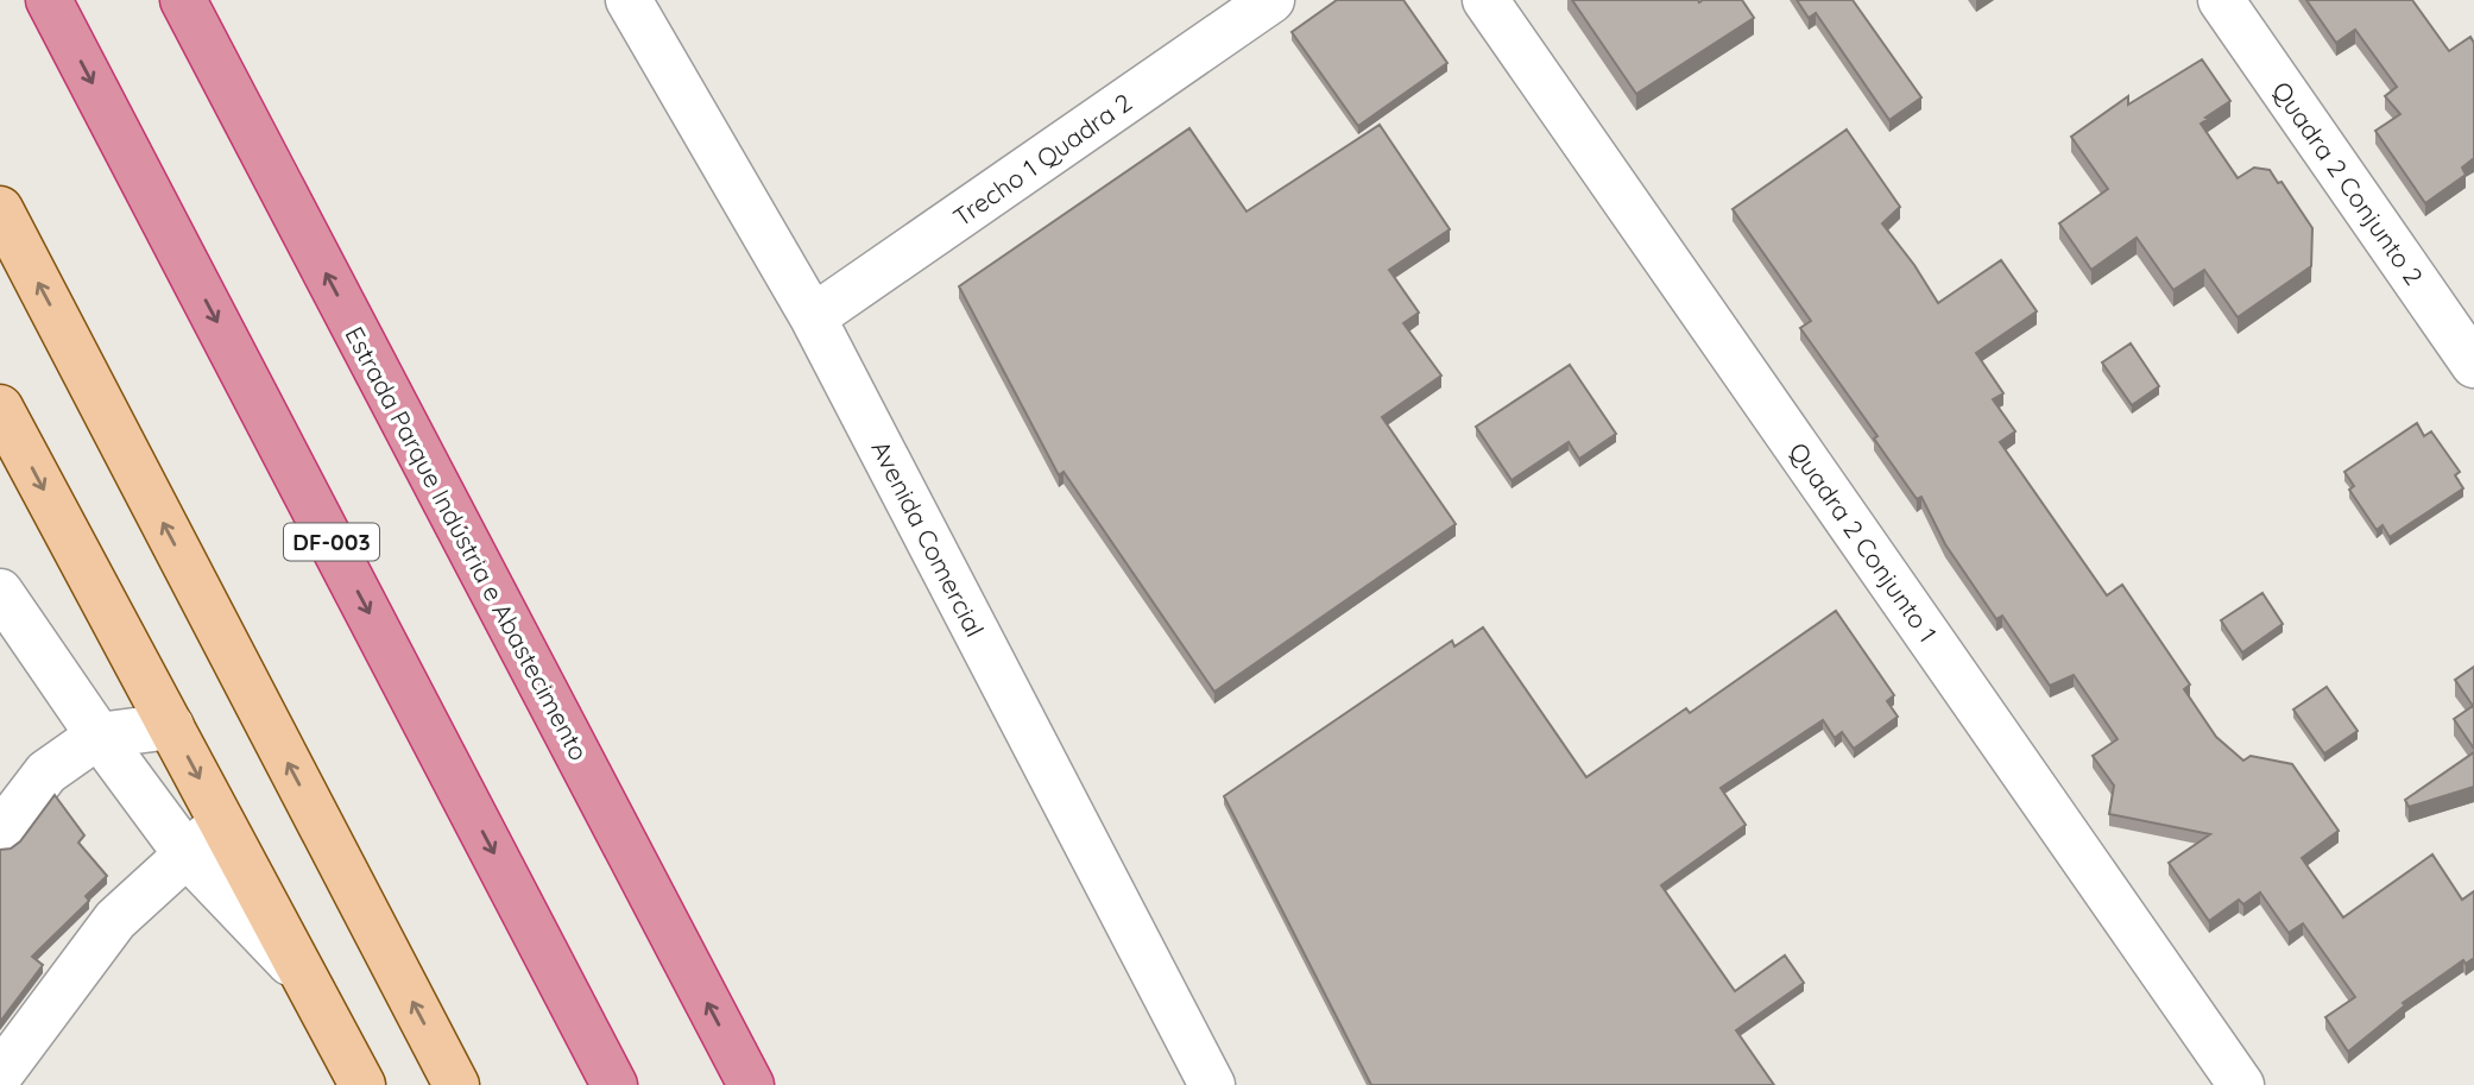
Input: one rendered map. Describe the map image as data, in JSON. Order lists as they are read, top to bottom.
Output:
{
  "streets": {
    "highway": ["DF-003", "Estrada Parque Indústria e Abastecimento"],
    "street": [
      "Trecho 1 Quadra 2",
      "Quadra 2 Conjunto 2",
      "Avenida Comercial",
      "Quadra 2 Conjunto 1"
    ]
  },
  "crossings": [
    ["Trecho 1 Quadra 2", "Avenida Comercial"]
  ]
}
